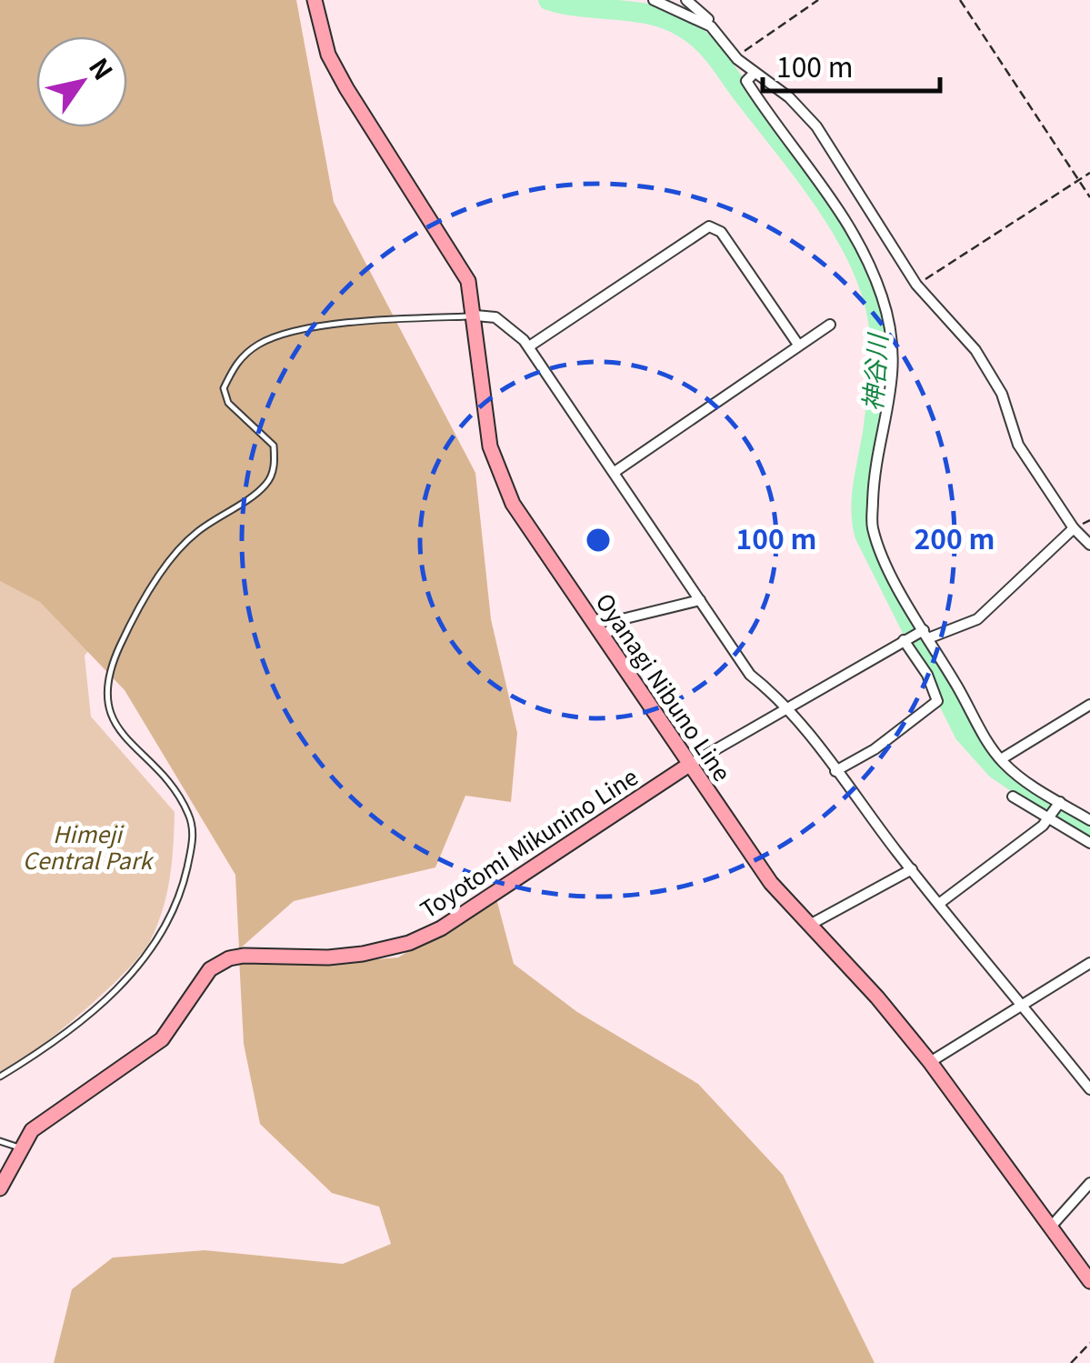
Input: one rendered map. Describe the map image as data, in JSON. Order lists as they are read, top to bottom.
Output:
{
  "streets": {
    "main road": ["Oyanagi Nibuno Line", "Toyotomi Mikunino Line"]
  },
  "crossings": [
    ["Oyanagi Nibuno Line", "Toyotomi Mikunino Line"]
  ],
  "water": ["神谷川"],
  "parks": ["Himeji Central Park"],
  "scale_bar": "100 m",
  "north": "top right",
  "rings": ["100 m", "200 m"]
}
